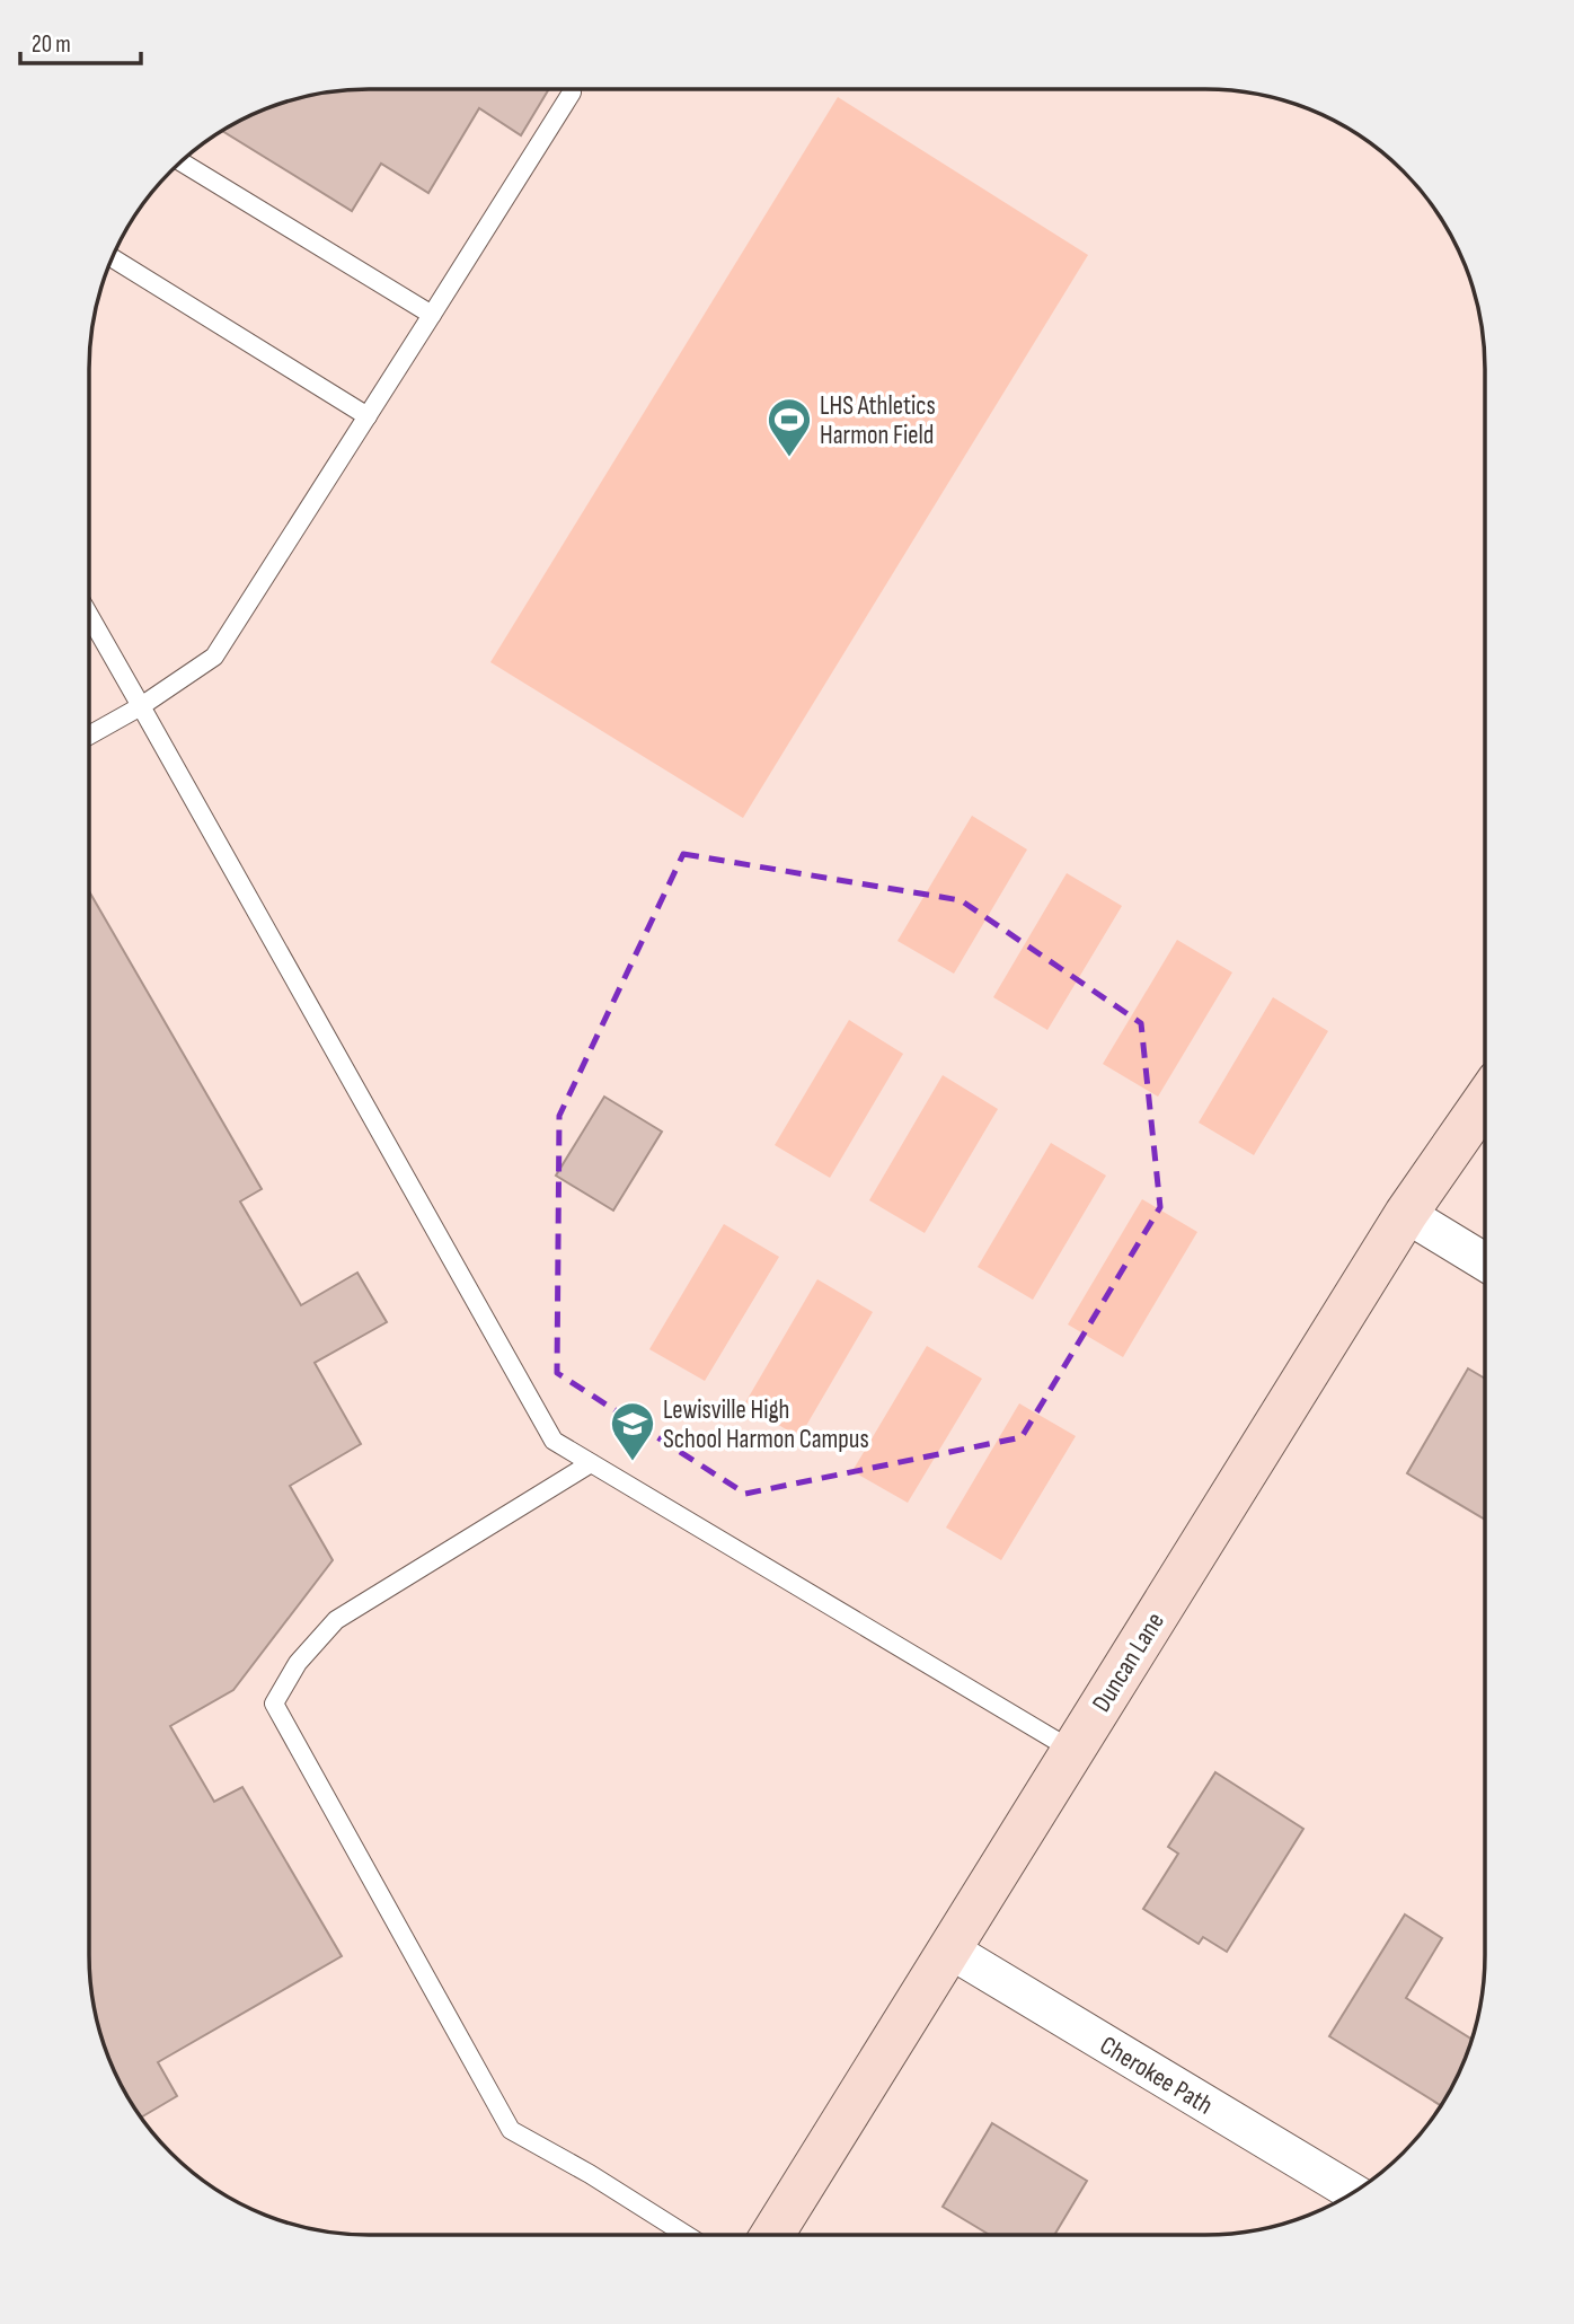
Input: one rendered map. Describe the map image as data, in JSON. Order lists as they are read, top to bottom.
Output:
{
  "streets": {
    "street": ["Duncan Lane", "Cherokee Path"]
  },
  "crossings": [
    ["Duncan Lane", "Cherokee Path"]
  ],
  "places": {
    "sports": ["LHS Athletics Harmon Field"],
    "school or university": ["Lewisville High School Harmon Campus"]
  },
  "scale_bar": "20 m"
}
